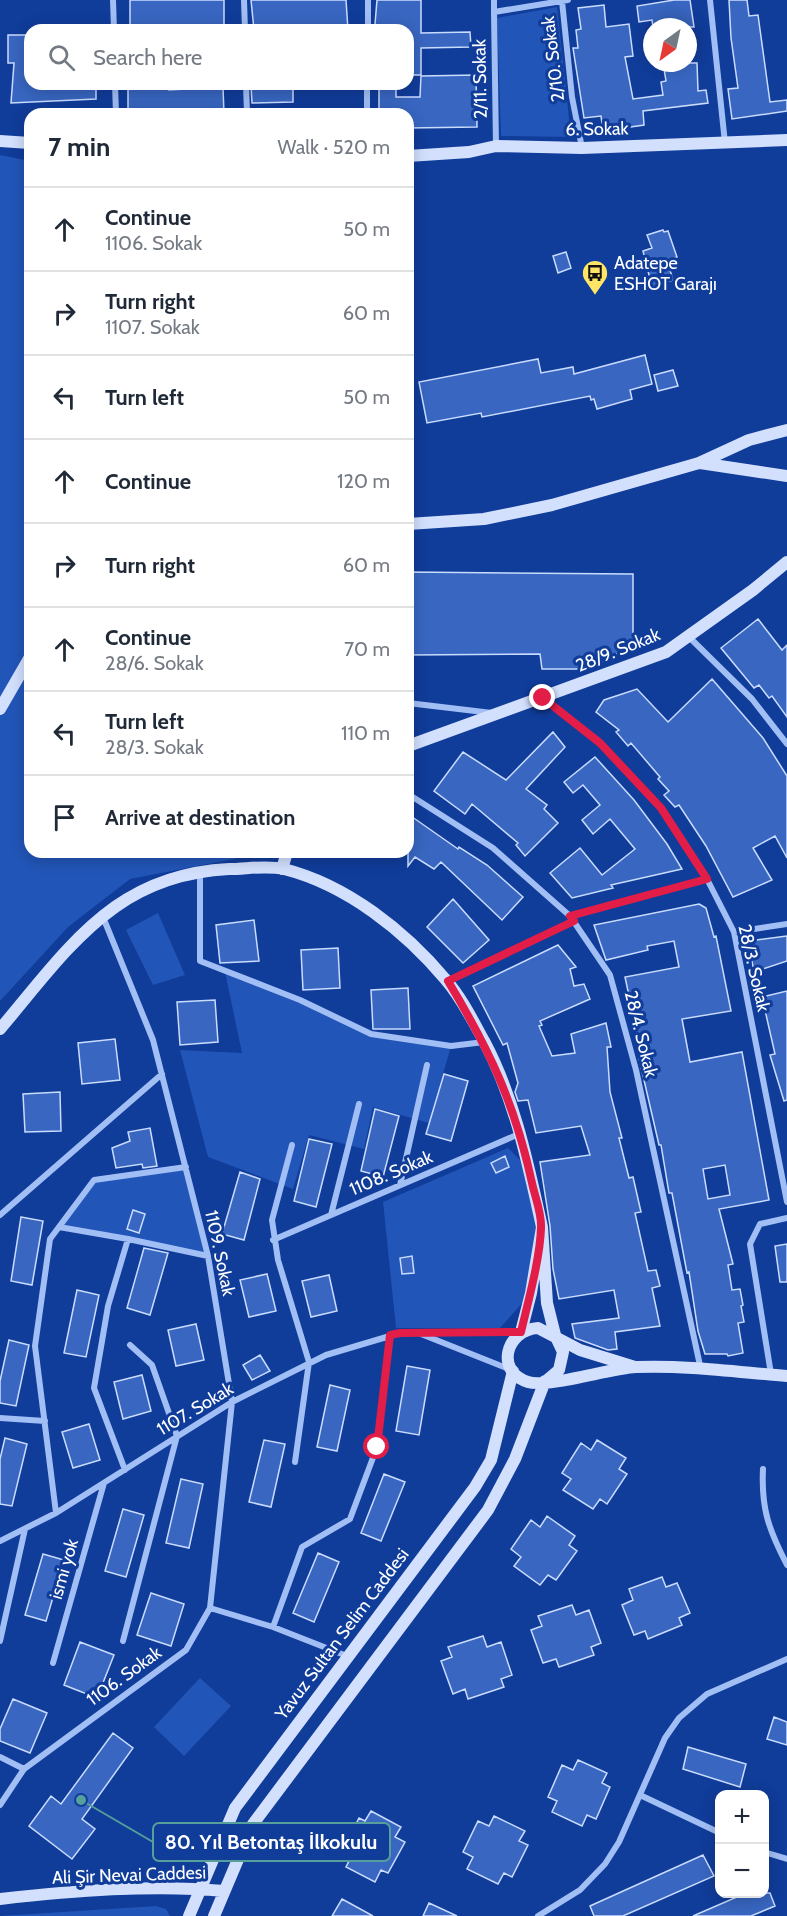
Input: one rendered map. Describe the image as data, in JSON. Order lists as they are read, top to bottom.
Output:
{
  "streets": {
    "street": [
      "2/10. Sokak",
      "2/11. Sokak",
      "6. Sokak",
      "28/9. Sokak",
      "28/3. Sokak",
      "28/4. Sokak",
      "1108. Sokak",
      "1109. Sokak",
      "1107. Sokak",
      "ismi yok",
      "Yavuz Sultan Selim Caddesi",
      "1106. Sokak",
      "Ali Şir Nevai Caddesi"
    ]
  },
  "crossings": [
    ["2/10. Sokak", "6. Sokak"],
    ["2/11. Sokak", "6. Sokak"],
    ["28/9. Sokak", "28/3. Sokak"],
    ["1109. Sokak", "1107. Sokak"],
    ["1109. Sokak", "1106. Sokak"],
    ["1107. Sokak", "ismi yok"],
    ["1107. Sokak", "Yavuz Sultan Selim Caddesi"],
    ["Yavuz Sultan Selim Caddesi", "Ali Şir Nevai Caddesi"]
  ],
  "places": {
    "bus stop": ["Adatepe ESHOT Garajı"],
    "other": ["80. Yıl Betontaş İlkokulu"]
  },
  "north": "bottom left",
  "page": {
    "search": "Search here",
    "heading": ["7 min", "Walk · 520 m"],
    "list": [
      ["Continue", "1106. Sokak", "50 m"],
      ["Turn right", "1107. Sokak", "60 m"],
      ["Turn left", "50 m"],
      ["Continue", "120 m"],
      ["Turn right", "60 m"],
      ["Continue", "28/6. Sokak", "70 m"],
      ["Turn left", "28/3. Sokak", "110 m"],
      "Arrive at destination"
    ],
    "map_buttons": ["+", "−"]
  }
}
